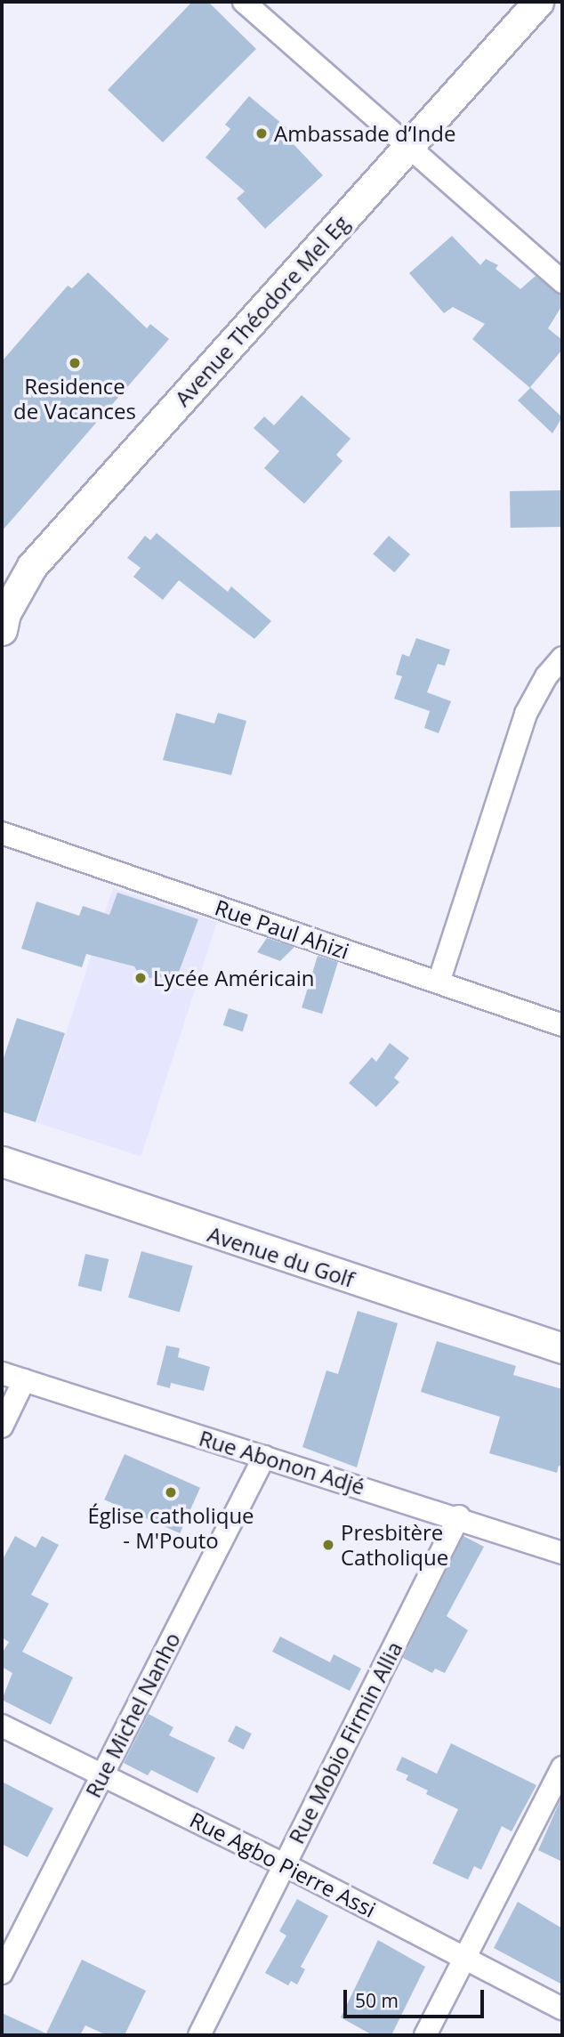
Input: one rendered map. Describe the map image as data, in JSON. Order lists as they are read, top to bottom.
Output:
{
  "streets": {
    "main road": ["Avenue Théodore Mel Eg", "Avenue du Golf"],
    "street": [
      "Rue Paul Ahizi",
      "Rue Abonon Adjé",
      "Rue Michel Nanho",
      "Rue Mobio Firmin Allia",
      "Rue Agbo Pierre Assi"
    ]
  },
  "crossings": [
    ["Rue Abonon Adjé", "Rue Michel Nanho"],
    ["Rue Abonon Adjé", "Rue Mobio Firmin Allia"],
    ["Rue Michel Nanho", "Rue Agbo Pierre Assi"],
    ["Rue Mobio Firmin Allia", "Rue Agbo Pierre Assi"]
  ],
  "places": [
    "Ambassade d’Inde",
    "Residence de Vacances",
    "Lycée Américain",
    "Église catholique - M'Pouto",
    "Presbitère Catholique"
  ],
  "scale_bar": "50 m"
}
